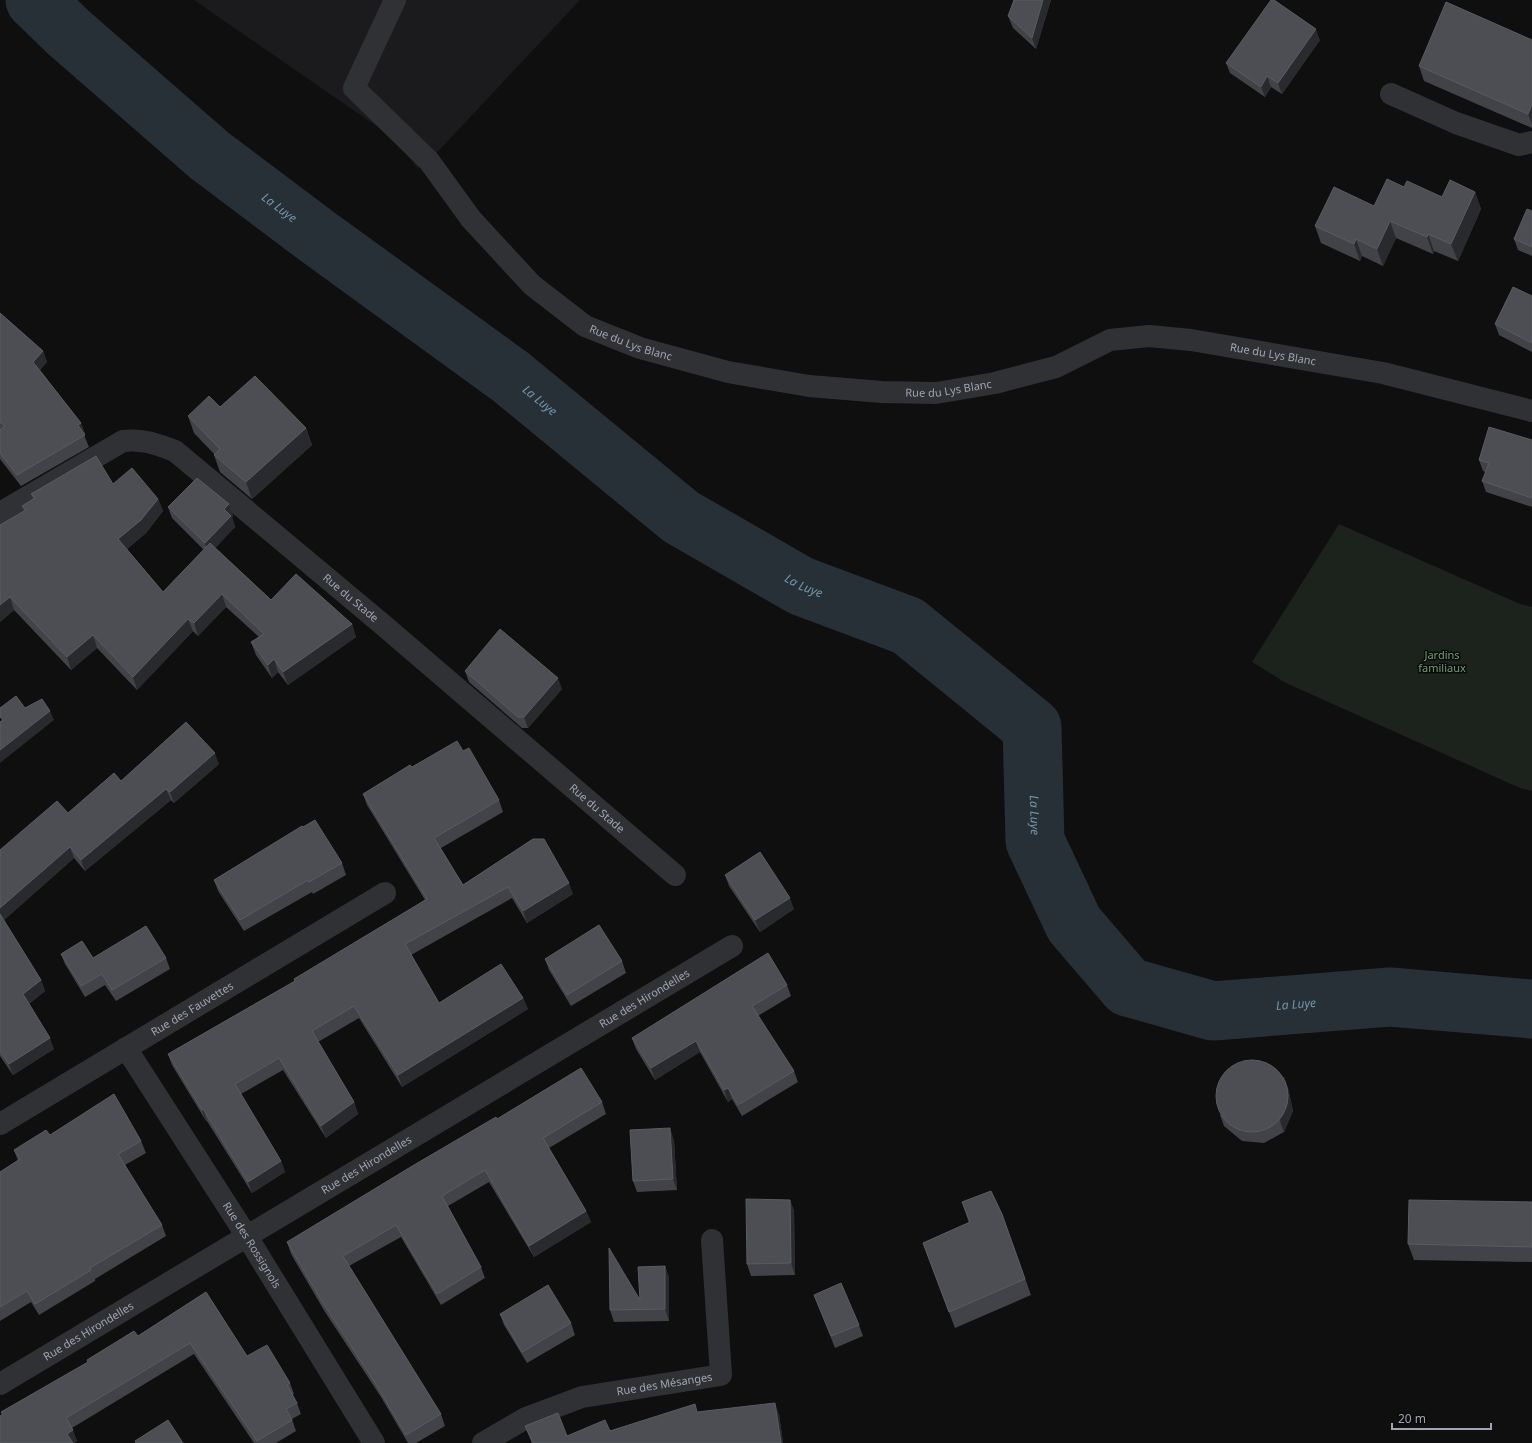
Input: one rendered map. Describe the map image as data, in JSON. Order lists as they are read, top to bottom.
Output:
{
  "streets": {
    "street": [
      "Rue du Lys Blanc",
      "Rue du Stade",
      "Rue des Hirondelles",
      "Rue des Fauvettes",
      "Rue des Rossignols",
      "Rue des Mésanges"
    ]
  },
  "crossings": [
    ["Rue des Hirondelles", "Rue des Rossignols"],
    ["Rue des Fauvettes", "Rue des Rossignols"]
  ],
  "water": ["La Luye"],
  "parks": ["Jardins familiaux"],
  "scale_bar": "20 m"
}
